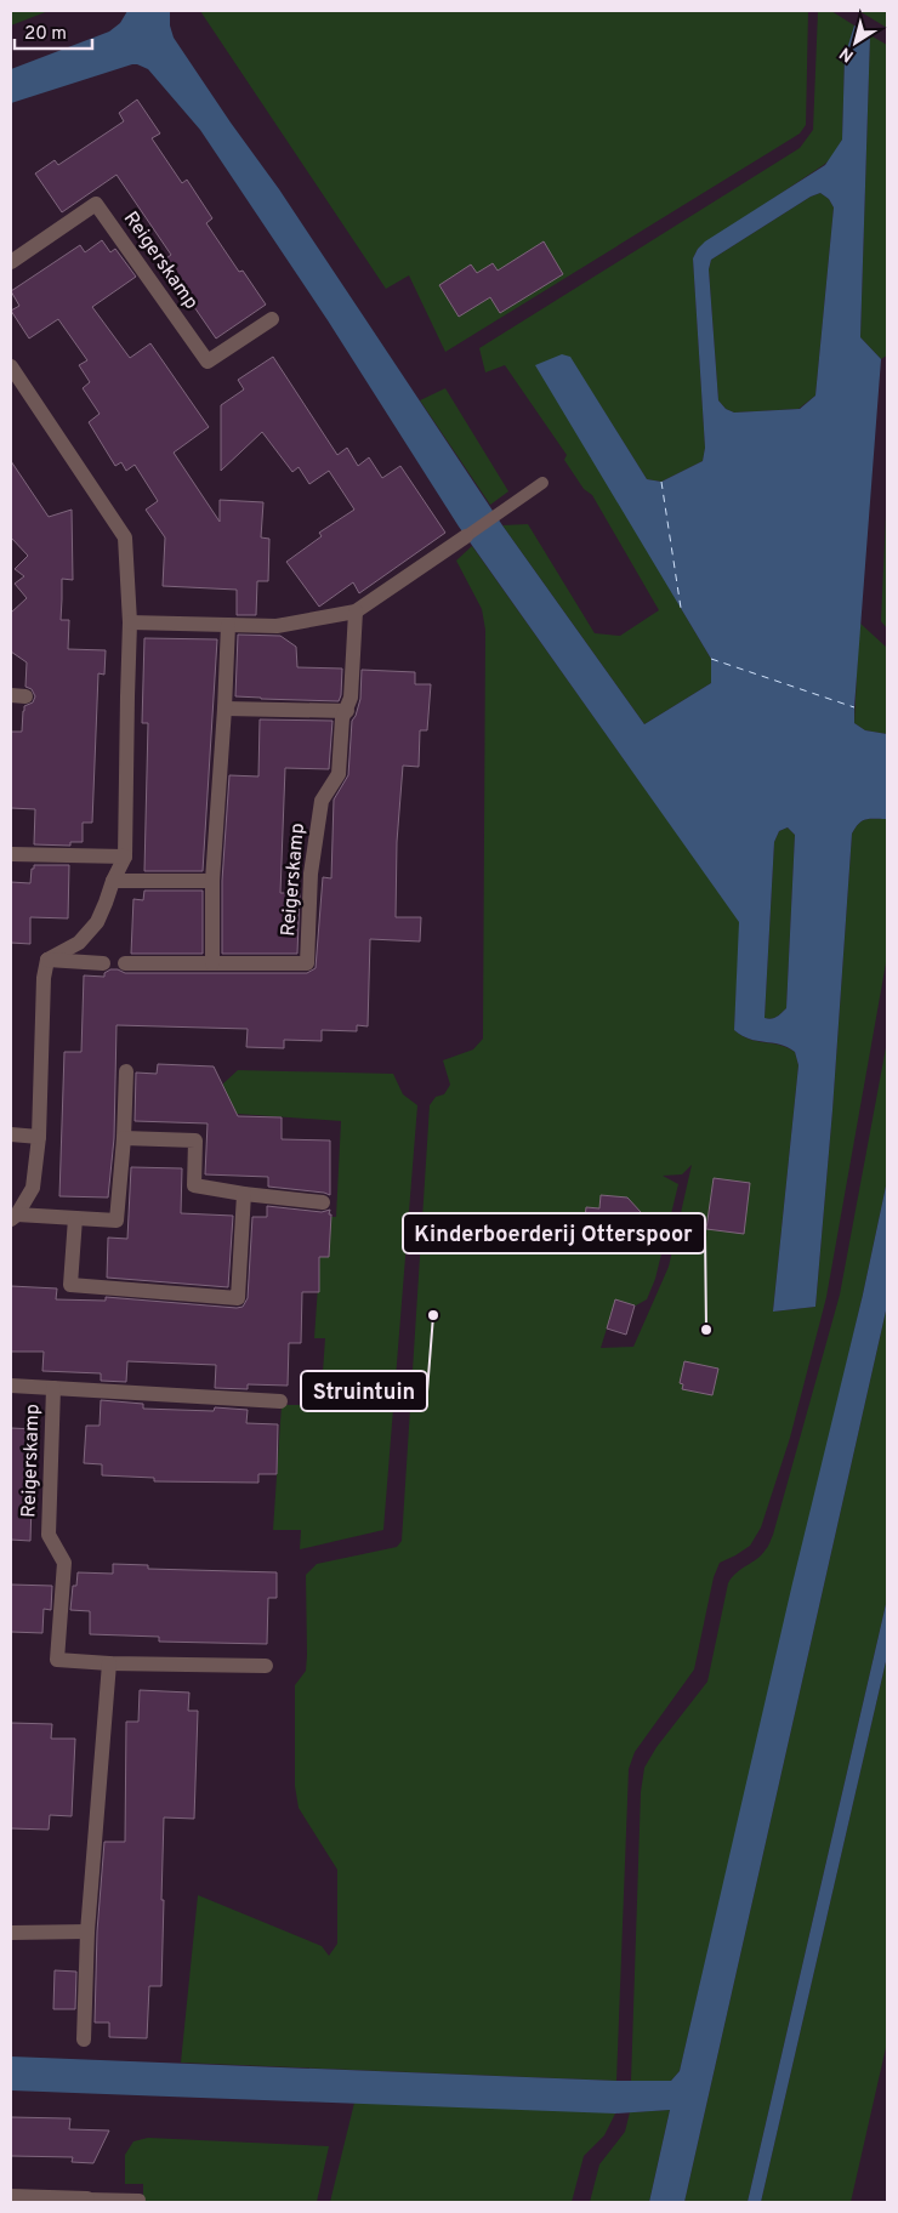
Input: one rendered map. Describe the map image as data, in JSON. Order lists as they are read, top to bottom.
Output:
{
  "streets": {
    "street": ["Reigerskamp"]
  },
  "places": ["Struintuin", "Kinderboerderij Otterspoor"],
  "scale_bar": "20 m",
  "north": "bottom left"
}
